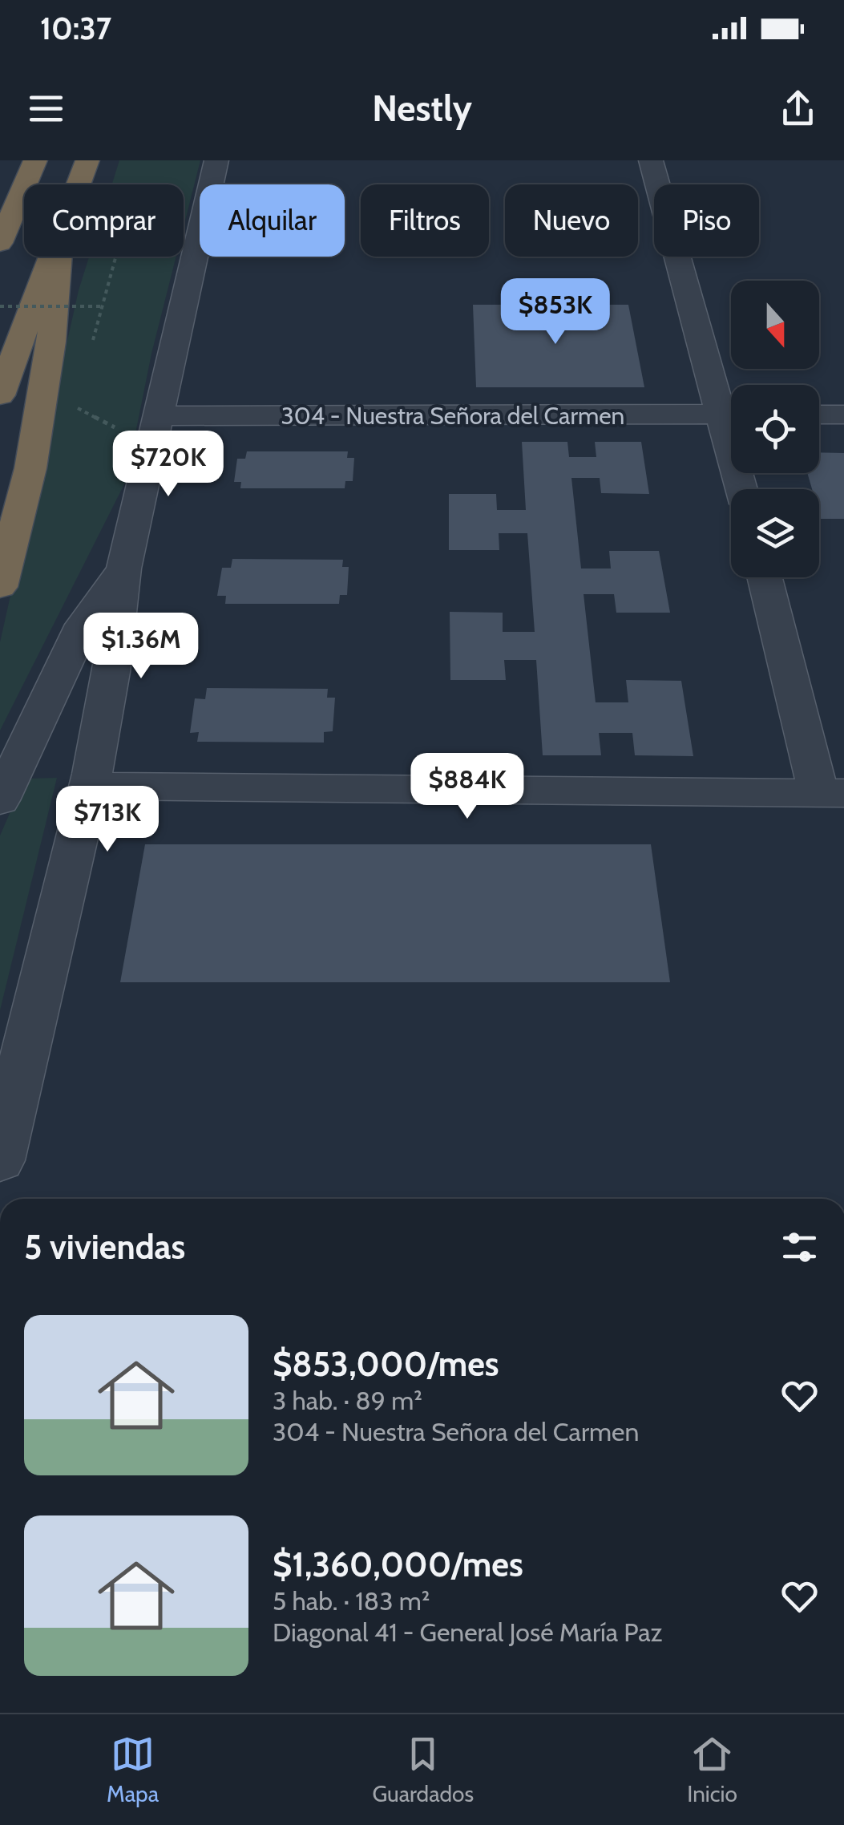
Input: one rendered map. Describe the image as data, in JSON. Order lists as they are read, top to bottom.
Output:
{
  "streets": {
    "street": ["304 - Nuestra Señora del Carmen"]
  },
  "north": "bottom",
  "page": {
    "status": "10:37",
    "header": "Nestly",
    "chip": [
      "Comprar",
      "Alquilar",
      "Filtros",
      "Nuevo",
      "Piso"
    ],
    "price": [
      "$853K",
      "$720K",
      "$1.36M",
      "$884K",
      "$713K"
    ],
    "heading": "5 viviendas",
    "list": [
      {
        "name": "$853,000/mes",
        "note": "3 hab. · 89 m² · 304 - Nuestra Señora del Carmen"
      },
      {
        "name": "$1,360,000/mes",
        "note": "5 hab. · 183 m² · Diagonal 41 - General José María Paz"
      }
    ],
    "tabs": ["Mapa", "Guardados", "Inicio"]
  }
}
